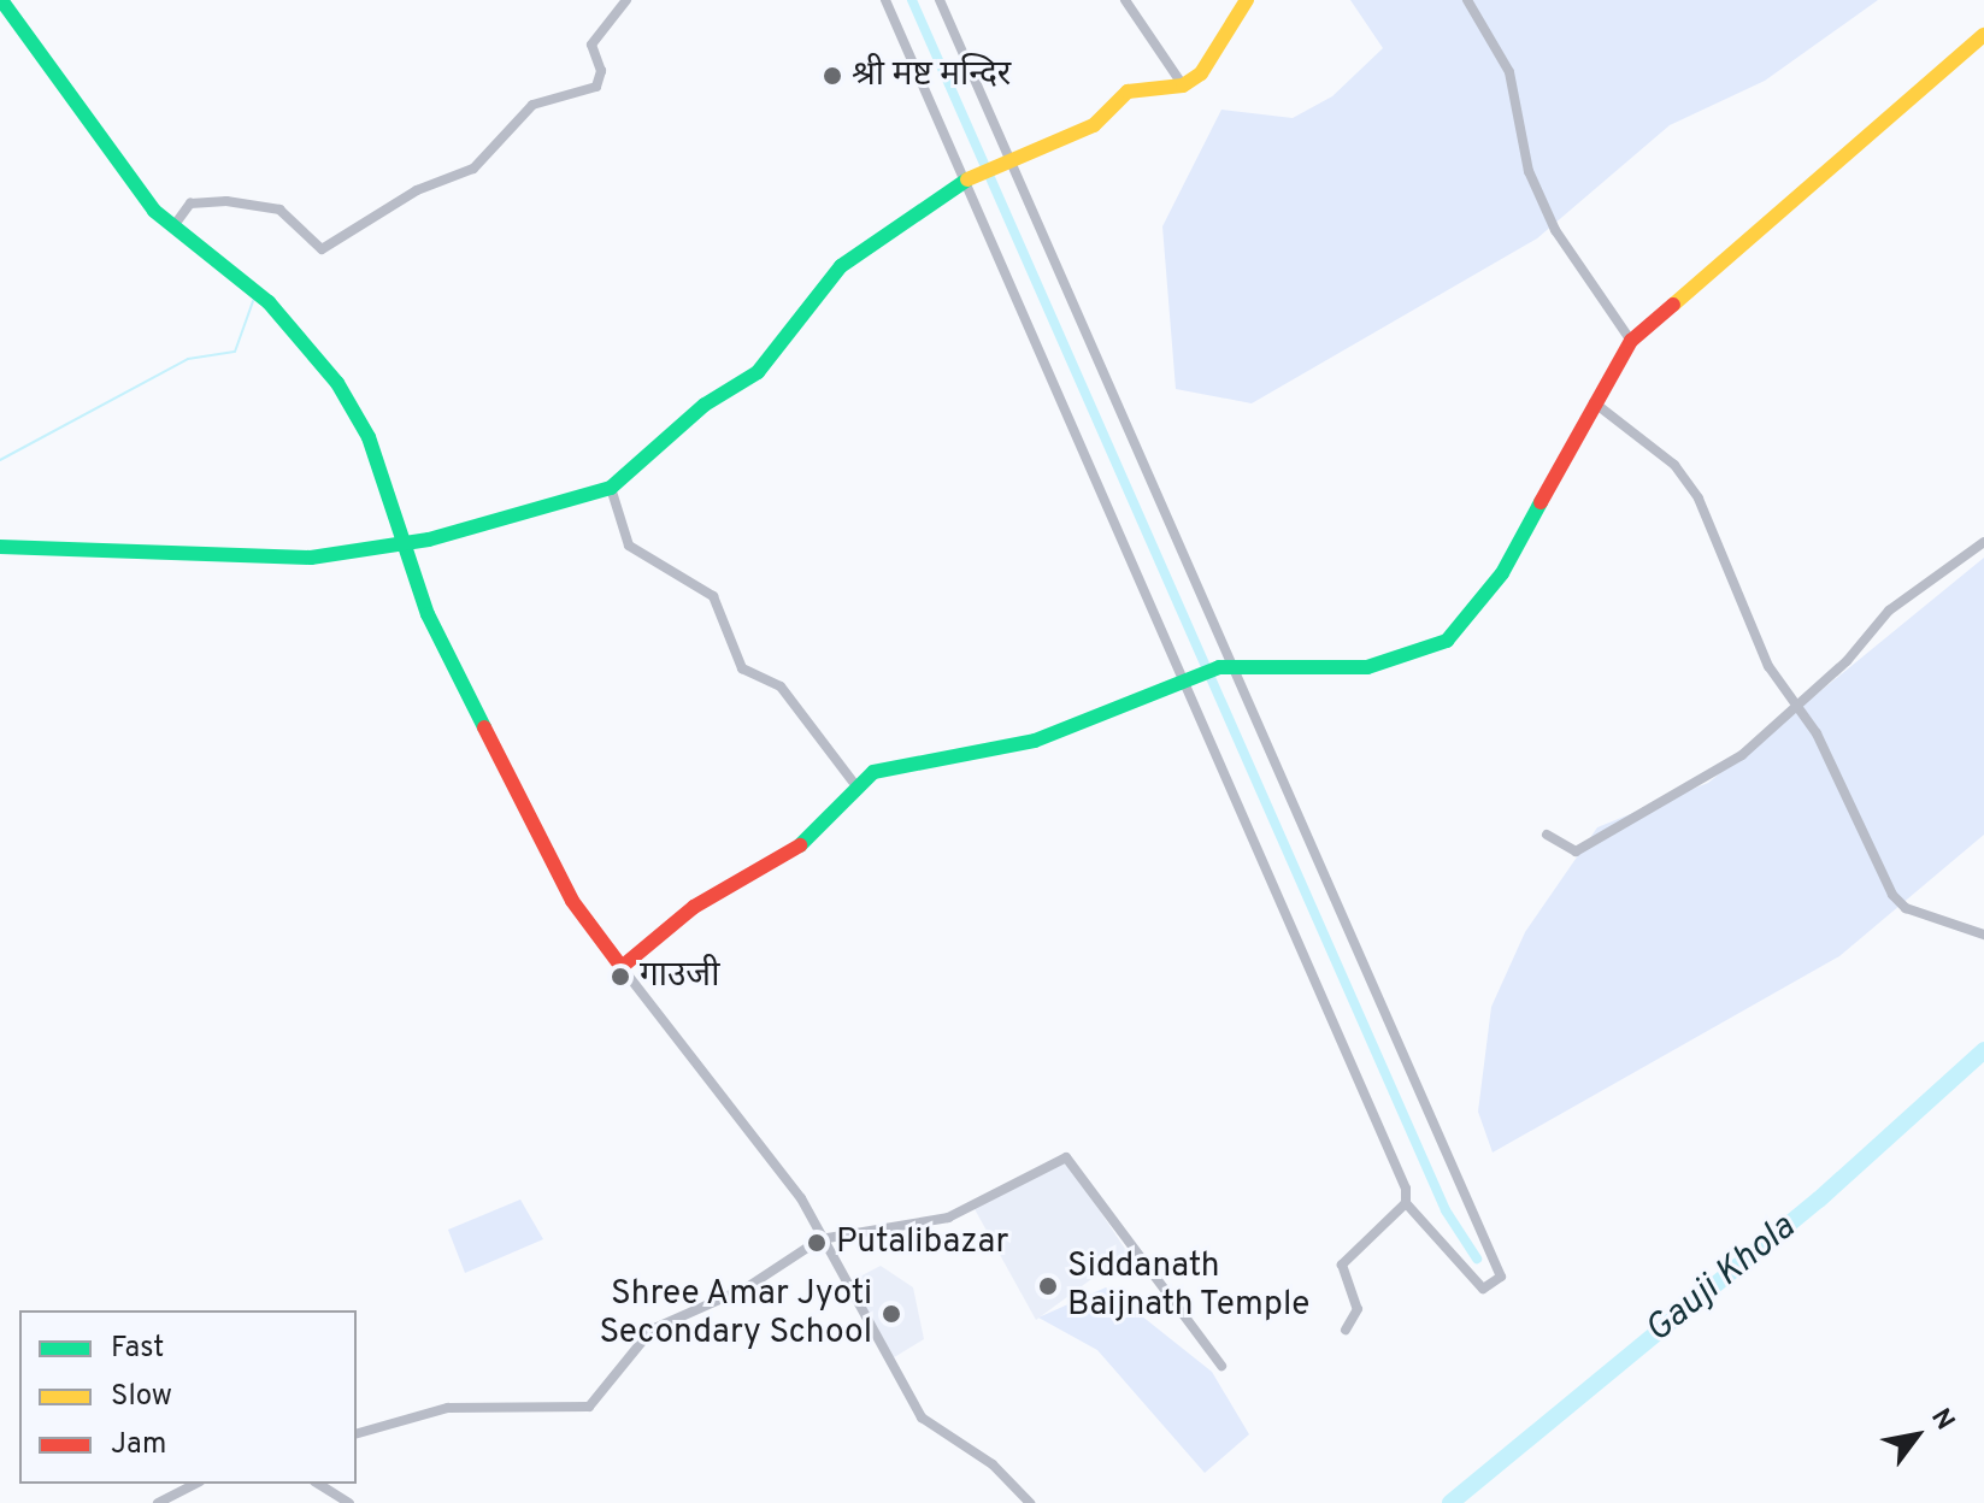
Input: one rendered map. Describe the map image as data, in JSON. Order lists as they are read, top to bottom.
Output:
{
  "water": ["Gauji Khola"],
  "places": [
    "श्री मष्ट मन्दिर",
    "गाउजी",
    "Putalibazar",
    "Siddanath Baijnath Temple",
    "Shree Amar Jyoti Secondary School"
  ],
  "legend": ["Fast", "Slow", "Jam"],
  "north": "top right"
}
